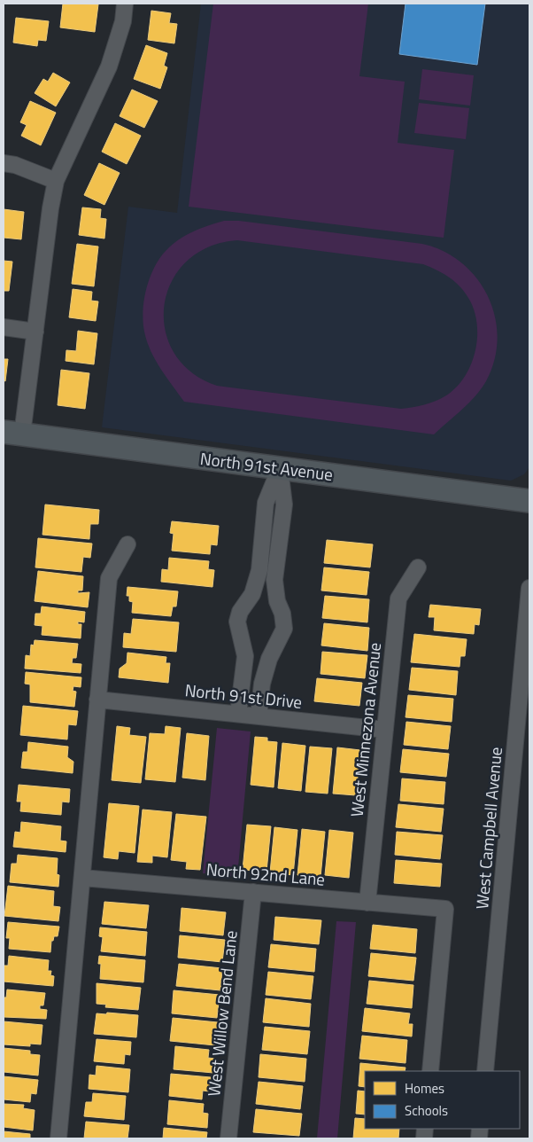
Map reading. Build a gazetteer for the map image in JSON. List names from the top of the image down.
{
  "streets": {
    "main road": ["North 91st Avenue"],
    "street": [
      "North 91st Drive",
      "West Minnezona Avenue",
      "West Campbell Avenue",
      "North 92nd Lane",
      "West Willow Bend Lane"
    ]
  },
  "crossings": [
    ["North 91st Drive", "West Minnezona Avenue"],
    ["West Minnezona Avenue", "North 92nd Lane"],
    ["North 92nd Lane", "West Willow Bend Lane"]
  ],
  "legend": ["Homes", "Schools"]
}
